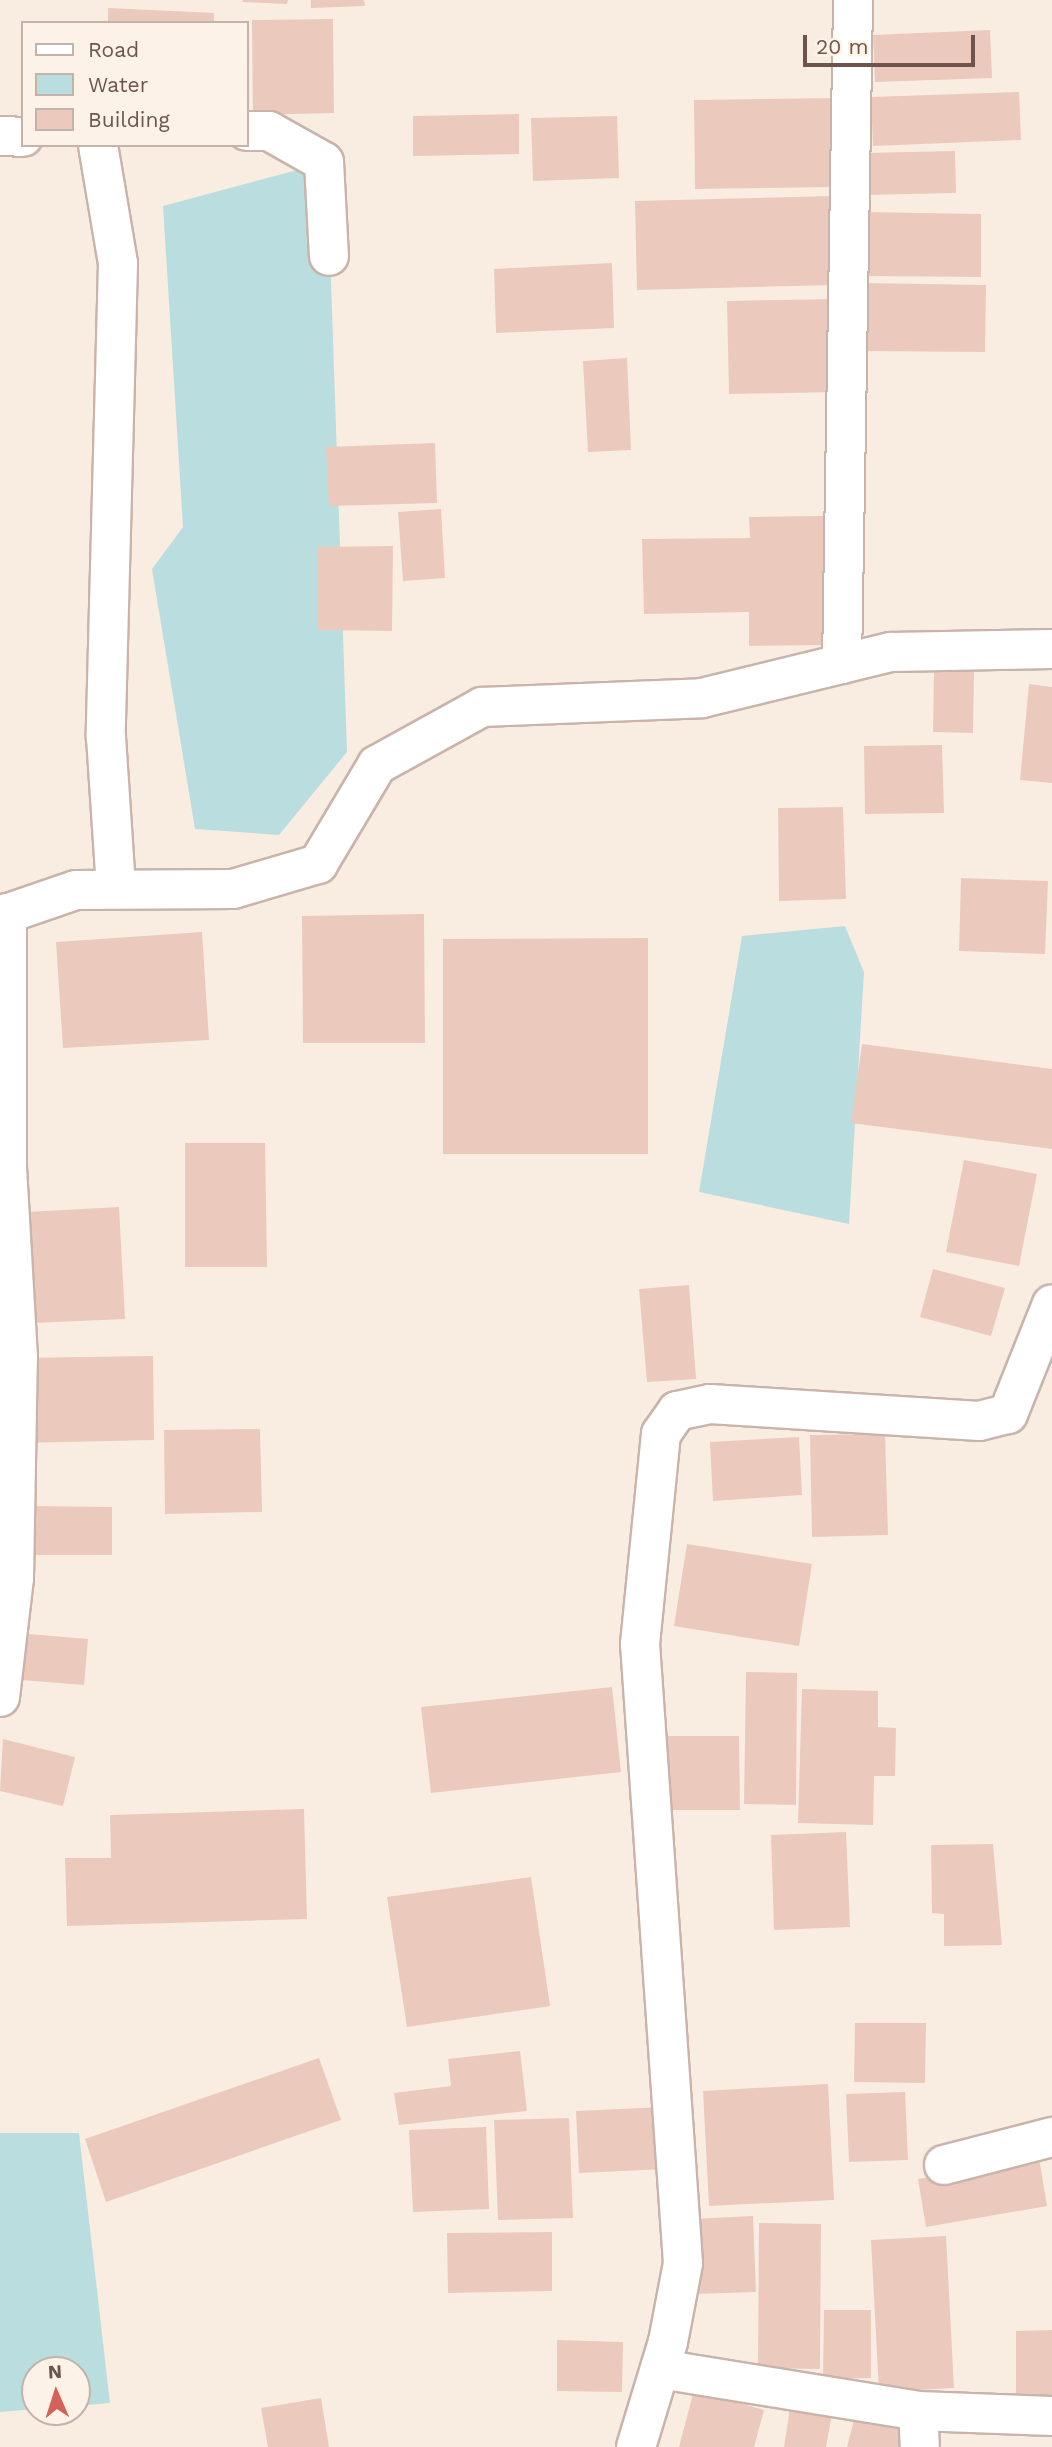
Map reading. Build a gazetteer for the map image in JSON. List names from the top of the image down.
{
  "legend": ["Road", "Water", "Building"],
  "scale_bar": "20 m",
  "north": "top"
}
